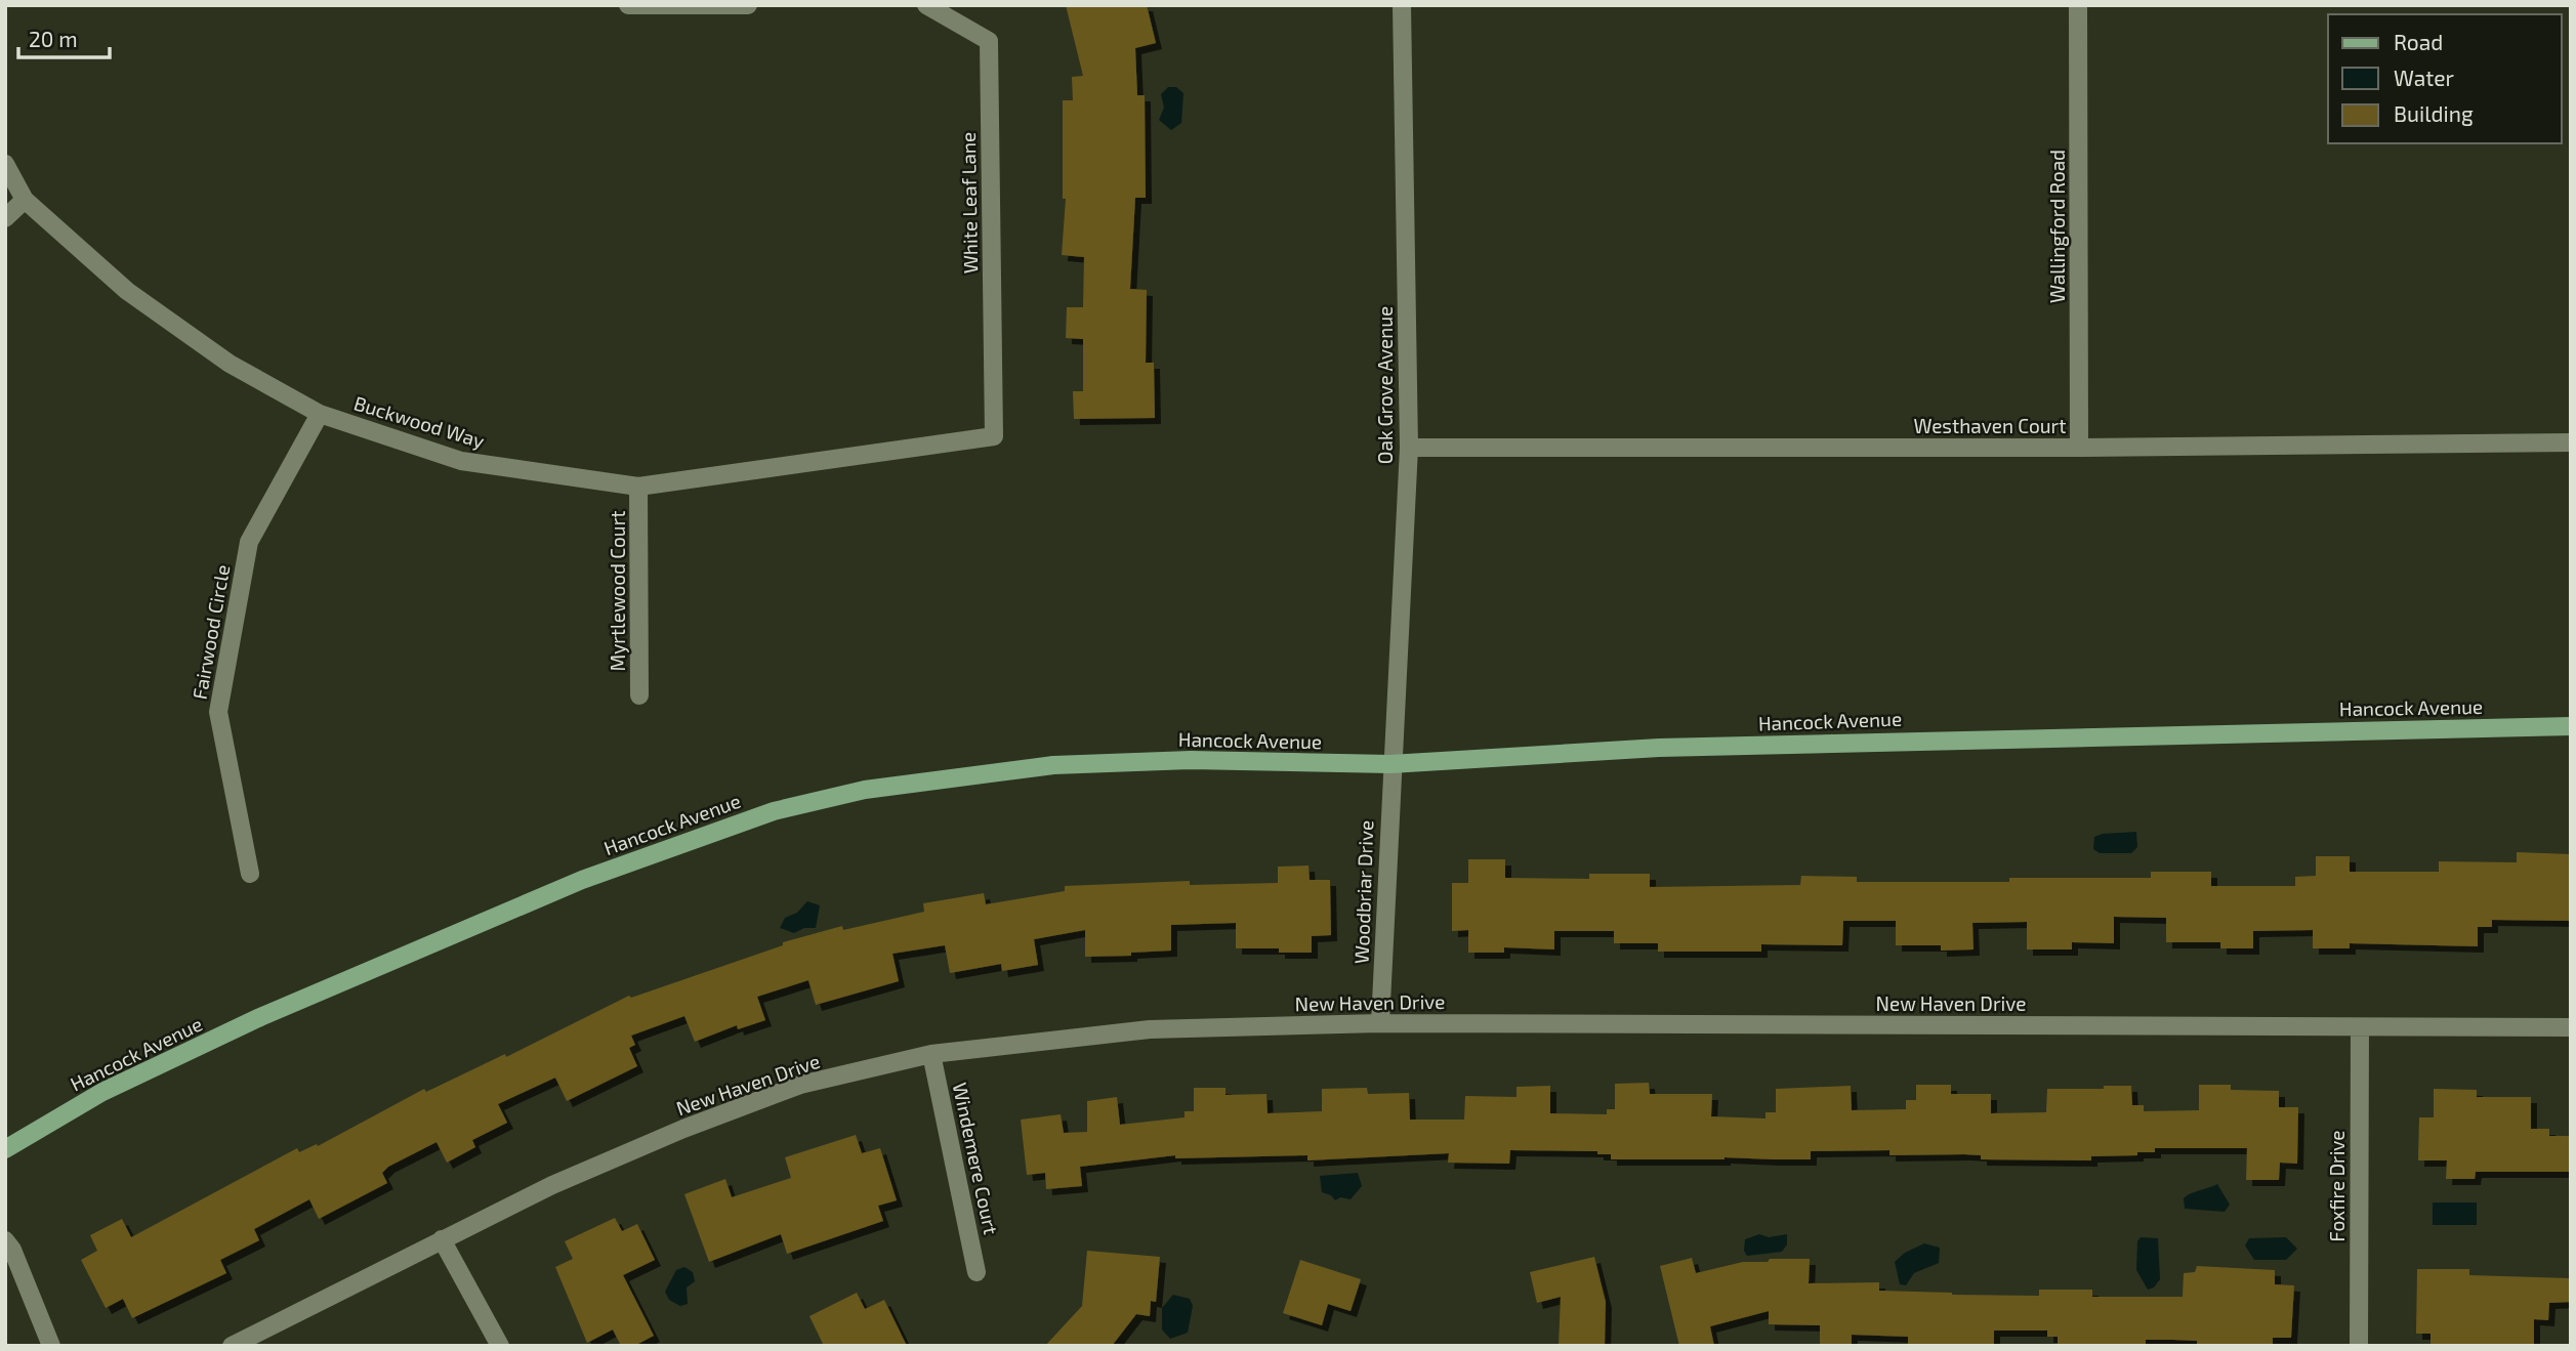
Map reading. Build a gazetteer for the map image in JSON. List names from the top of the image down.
{
  "streets": {
    "main road": ["Hancock Avenue"],
    "street": [
      "White Leaf Lane",
      "Wallingford Road",
      "Oak Grove Avenue",
      "Buckwood Way",
      "Westhaven Court",
      "Myrtlewood Court",
      "Fairwood Circle",
      "Woodbriar Drive",
      "New Haven Drive",
      "Windemere Court",
      "Foxfire Drive"
    ]
  },
  "crossings": [
    ["White Leaf Lane", "Buckwood Way"],
    ["Wallingford Road", "Westhaven Court"],
    ["Oak Grove Avenue", "Westhaven Court"],
    ["Oak Grove Avenue", "Hancock Avenue"],
    ["Oak Grove Avenue", "Woodbriar Drive"],
    ["Buckwood Way", "Myrtlewood Court"],
    ["Buckwood Way", "Fairwood Circle"],
    ["Hancock Avenue", "Woodbriar Drive"],
    ["Woodbriar Drive", "New Haven Drive"],
    ["New Haven Drive", "Windemere Court"],
    ["New Haven Drive", "Foxfire Drive"]
  ],
  "legend": ["Road", "Water", "Building"],
  "scale_bar": "20 m"
}
